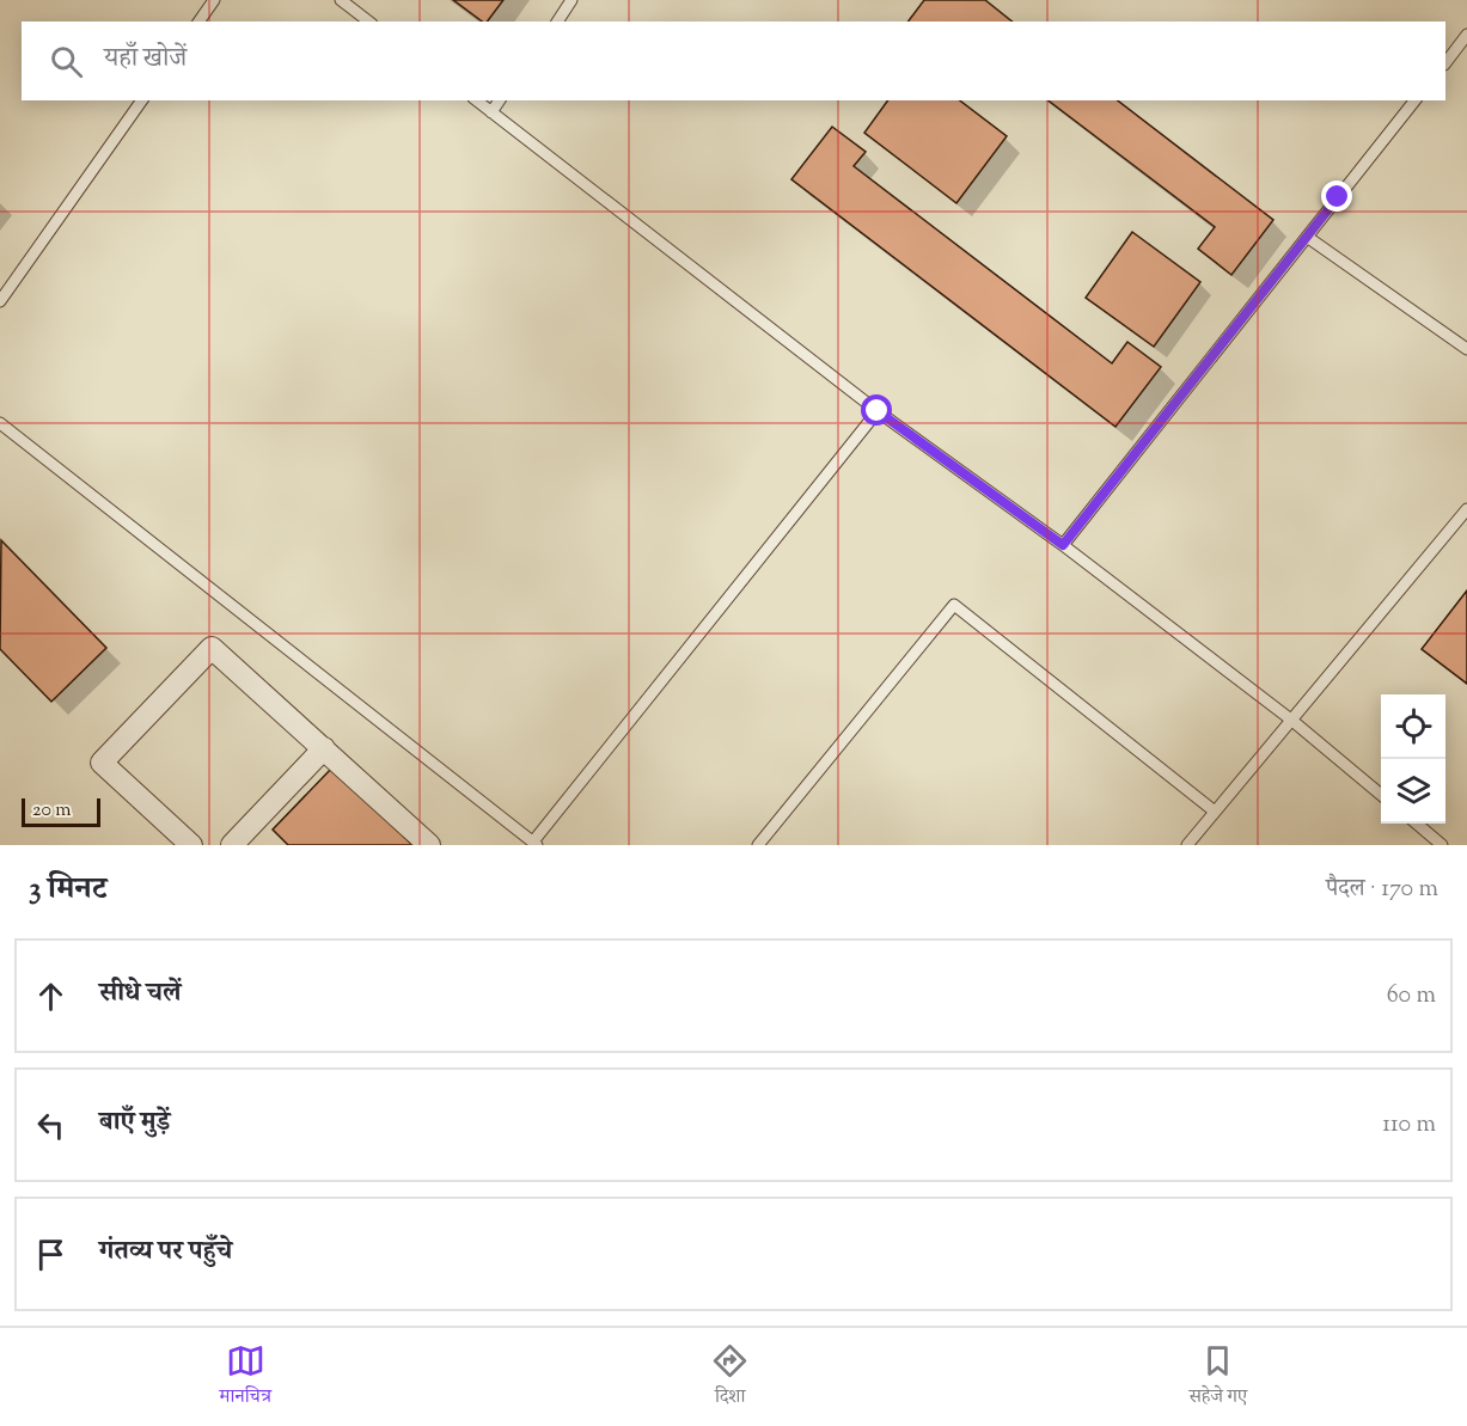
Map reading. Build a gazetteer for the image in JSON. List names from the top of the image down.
{
  "scale_bar": "20 m",
  "page": {
    "search": "यहाँ खोजें",
    "scale": "20 m",
    "heading": ["3 मिनट", "पैदल · 170 m"],
    "list": [
      ["सीधे चलें", "60 m"],
      ["बाएँ मुड़ें", "110 m"],
      "गंतव्य पर पहुँचे"
    ],
    "nav": ["मानचित्र", "दिशा", "सहेजे गए"]
  }
}
